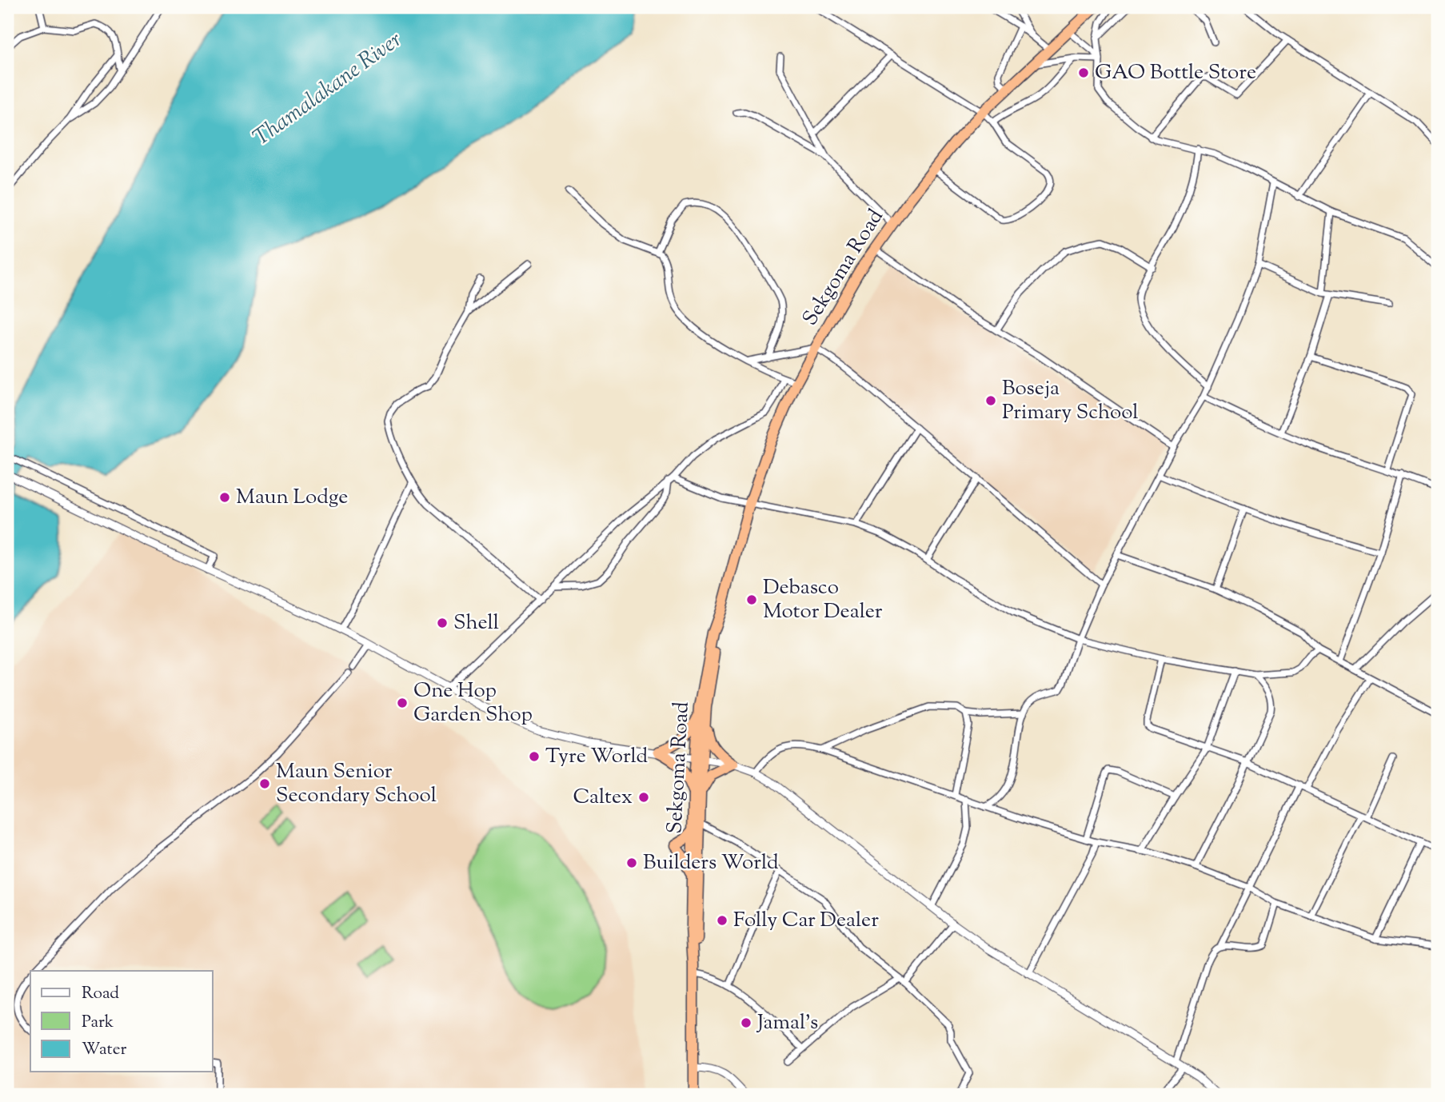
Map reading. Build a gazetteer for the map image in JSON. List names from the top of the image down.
{
  "streets": {
    "highway": ["Sekgoma Road"]
  },
  "water": ["Thamalakane River"],
  "places": [
    "GAO Bottle Store",
    "Boseja Primary School",
    "Maun Lodge",
    "Debasco Motor Dealer",
    "Shell",
    "One Hop Garden Shop",
    "Tyre World",
    "Maun Senior Secondary School",
    "Caltex",
    "Builders World",
    "Folly Car Dealer",
    "Jamal's"
  ],
  "legend": ["Road", "Park", "Water"]
}
